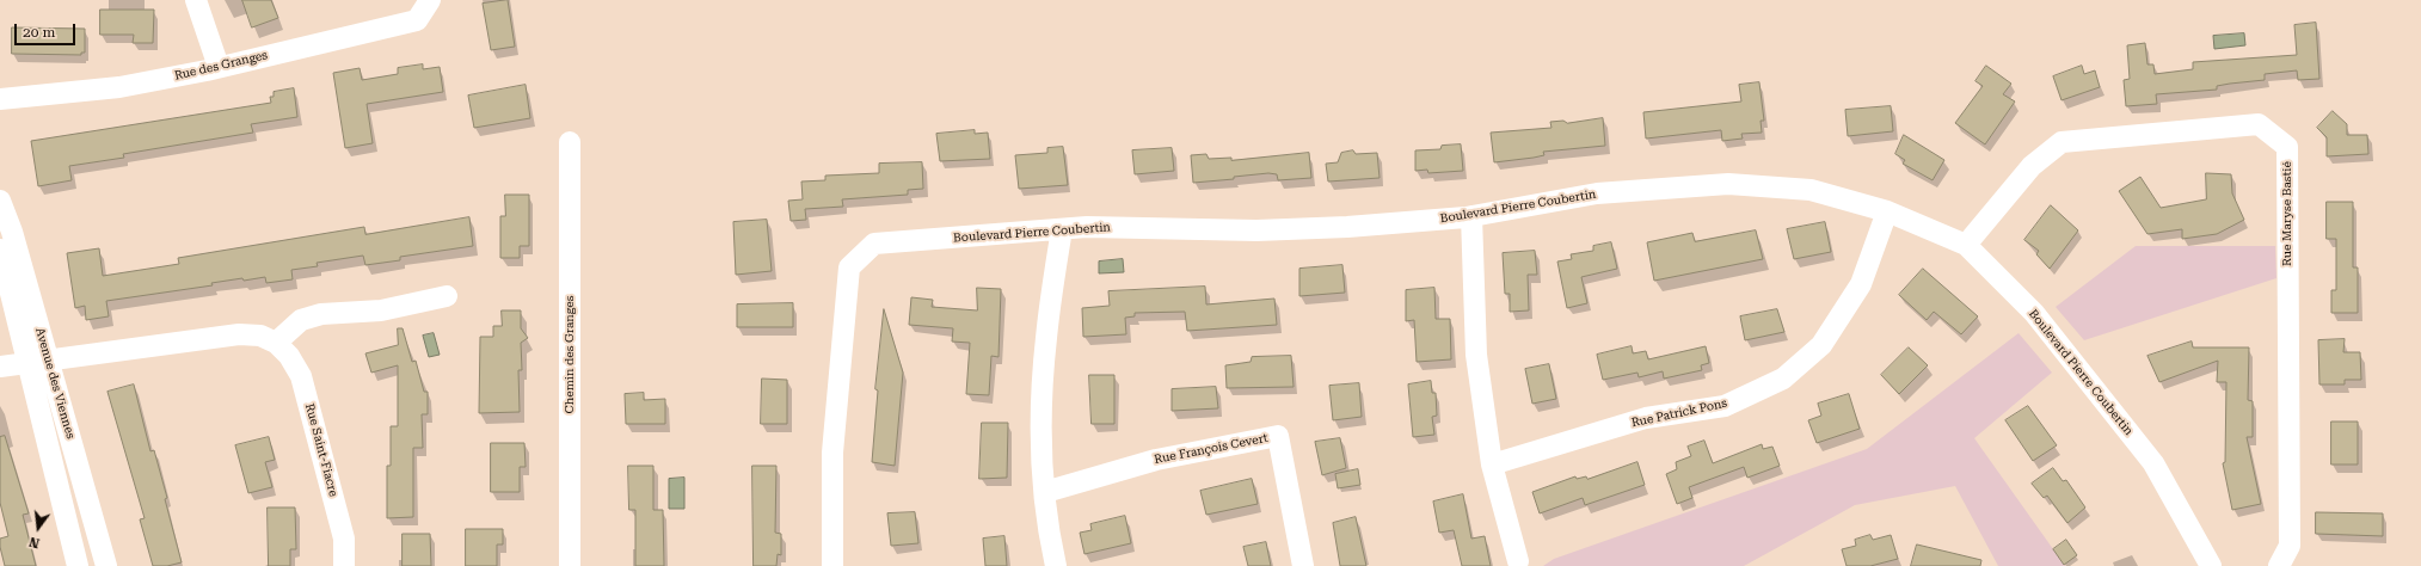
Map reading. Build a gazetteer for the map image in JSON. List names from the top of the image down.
{
  "streets": {
    "street": [
      "Rue des Granges",
      "Boulevard Pierre Coubertin",
      "Rue Maryse Bastié",
      "Chemin des Granges",
      "Avenue des Viennes",
      "Rue Patrick Pons",
      "Rue François Cevert",
      "Rue Saint-Fiacre"
    ]
  },
  "crossings": [
    ["Boulevard Pierre Coubertin", "Rue Maryse Bastié"],
    ["Boulevard Pierre Coubertin", "Rue Patrick Pons"],
    ["Avenue des Viennes", "Rue Saint-Fiacre"]
  ],
  "scale_bar": "20 m",
  "north": "bottom"
}
